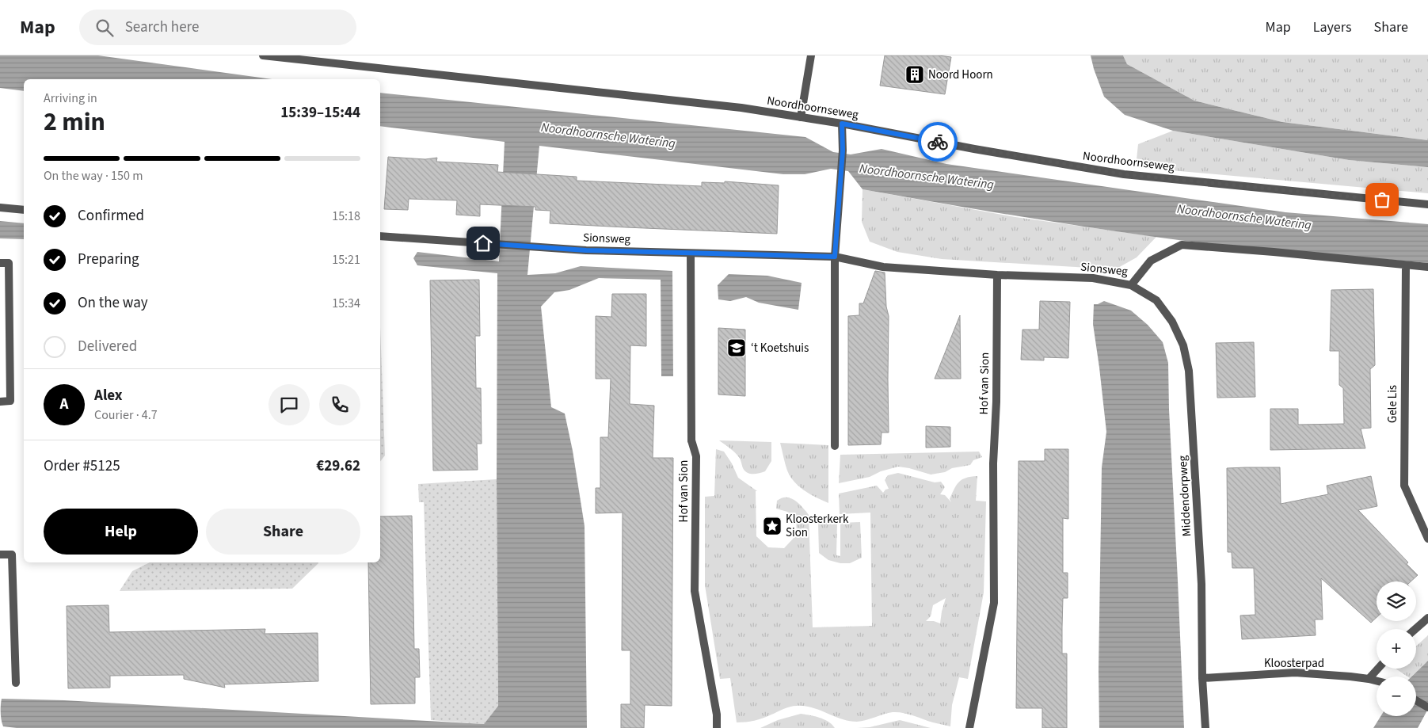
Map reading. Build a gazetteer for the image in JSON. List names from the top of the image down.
{
  "streets": {
    "street": [
      "Noordhoornseweg",
      "Sionsweg",
      "Hof van Sion",
      "Gele Lis",
      "Middendorpweg",
      "Kloosterpad"
    ]
  },
  "crossings": [
    ["Sionsweg", "Hof van Sion"],
    ["Sionsweg", "Gele Lis"],
    ["Sionsweg", "Middendorpweg"],
    ["Middendorpweg", "Kloosterpad"]
  ],
  "water": ["Noordhoornsche Watering"],
  "places": {
    "building": ["Noord Hoorn"],
    "school or university": ["‘t Koetshuis"],
    "place": ["Kloosterkerk Sion"]
  },
  "page": {
    "header": "Map",
    "search": "Search here",
    "nav": ["Map", "Layers", "Share"],
    "heading": ["2 min", "Arriving in", "15:39–15:44"],
    "panel": [
      "Alex",
      "Courier · 4.7",
      "Order #5125",
      "€29.62"
    ],
    "bar": "On the way · 150 m",
    "list": [
      ["Confirmed", "15:18"],
      ["Preparing", "15:21"],
      ["On the way", "15:34"],
      "Delivered"
    ],
    "round": "A",
    "buttons": ["Help", "Share"],
    "map_buttons": ["+", "−"]
  }
}
